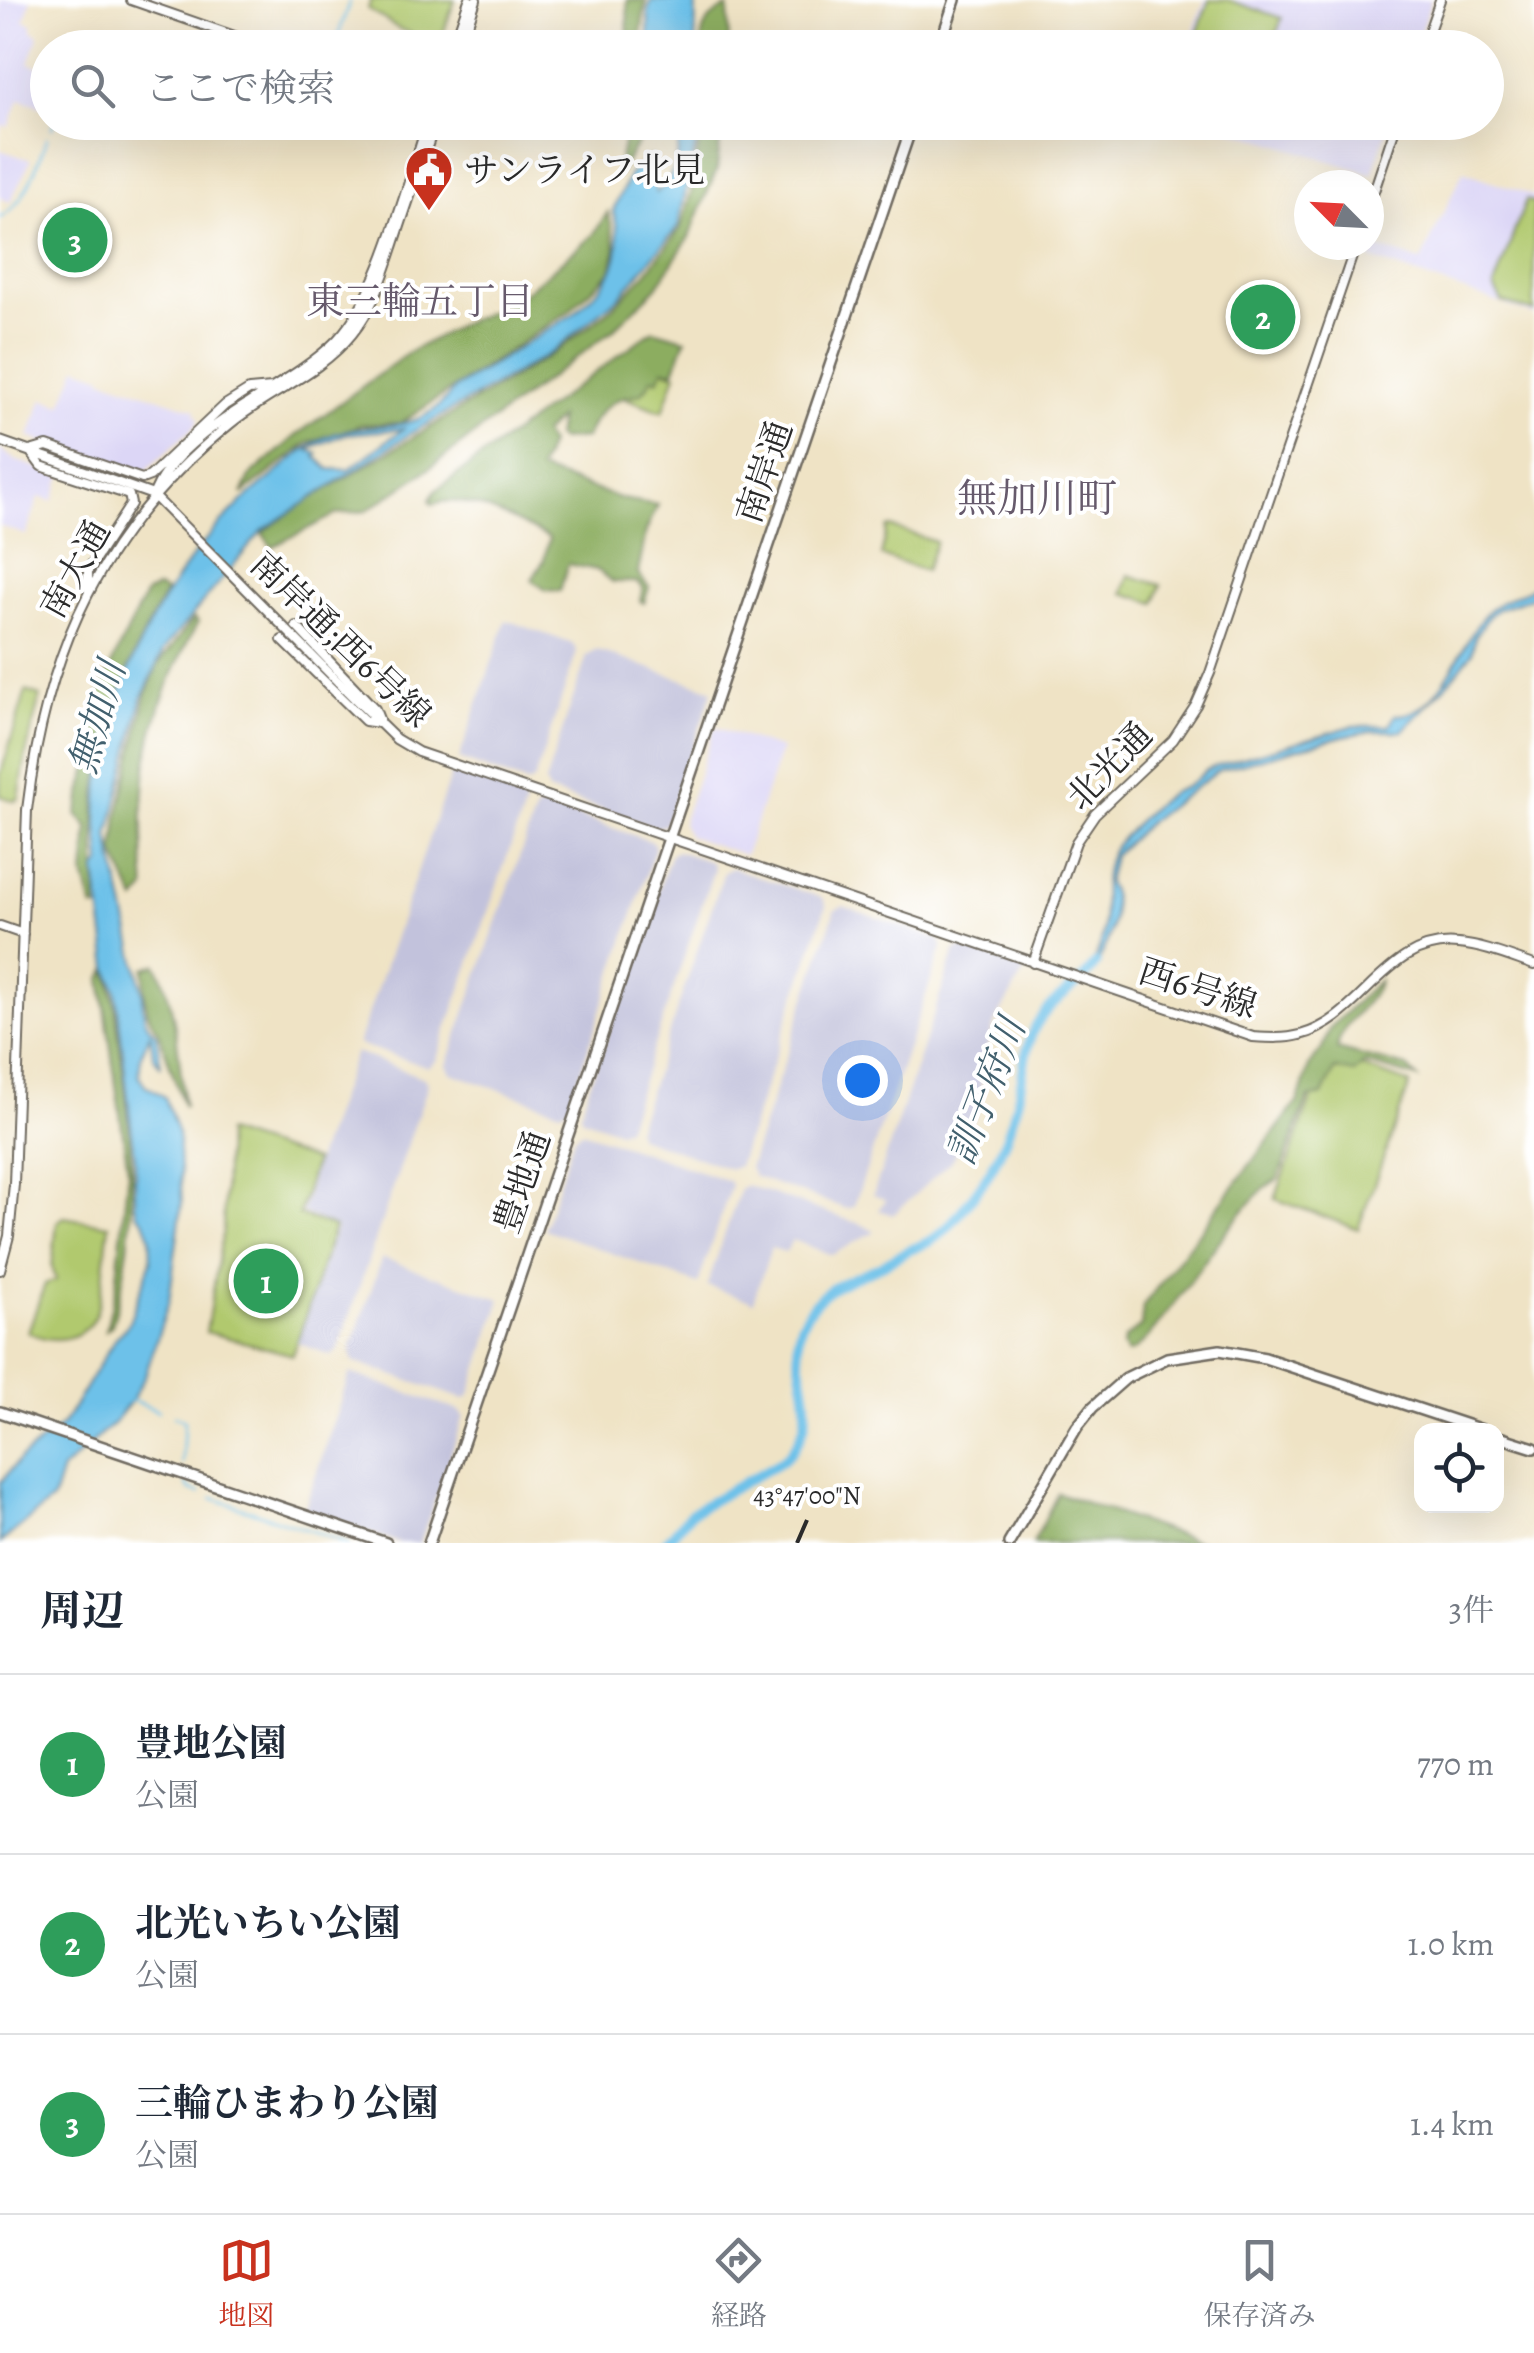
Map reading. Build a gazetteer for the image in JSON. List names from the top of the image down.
{
  "streets": {
    "main road": ["南岸通", "豊地通"],
    "street": [
      "南大通",
      "南岸通;西6号線",
      "北光通",
      "西6号線"
    ]
  },
  "crossings": [
    ["南岸通", "南岸通;西6号線"],
    ["南岸通", "豊地通"],
    ["南大通", "南岸通;西6号線"],
    ["南岸通;西6号線", "豊地通"],
    ["北光通", "西6号線"]
  ],
  "districts": ["東三輪五丁目", "無加川町"],
  "water": ["無加川", "訓子府川"],
  "places": {
    "public building": ["サンライフ北見"]
  },
  "north": "top left",
  "page": {
    "search": "ここで検索",
    "pins": ["3", "2", "1"],
    "heading": ["周辺", "3件"],
    "list": [
      {
        "mark": "1",
        "name": "豊地公園",
        "note": "公園",
        "value": "770 m"
      },
      {
        "mark": "2",
        "name": "北光いちい公園",
        "note": "公園",
        "value": "1.0 km"
      },
      {
        "mark": "3",
        "name": "三輪ひまわり公園",
        "note": "公園",
        "value": "1.4 km"
      }
    ],
    "nav": ["地図", "経路", "保存済み"]
  },
  "coordinates": ["43°47'00\"N"]
}
